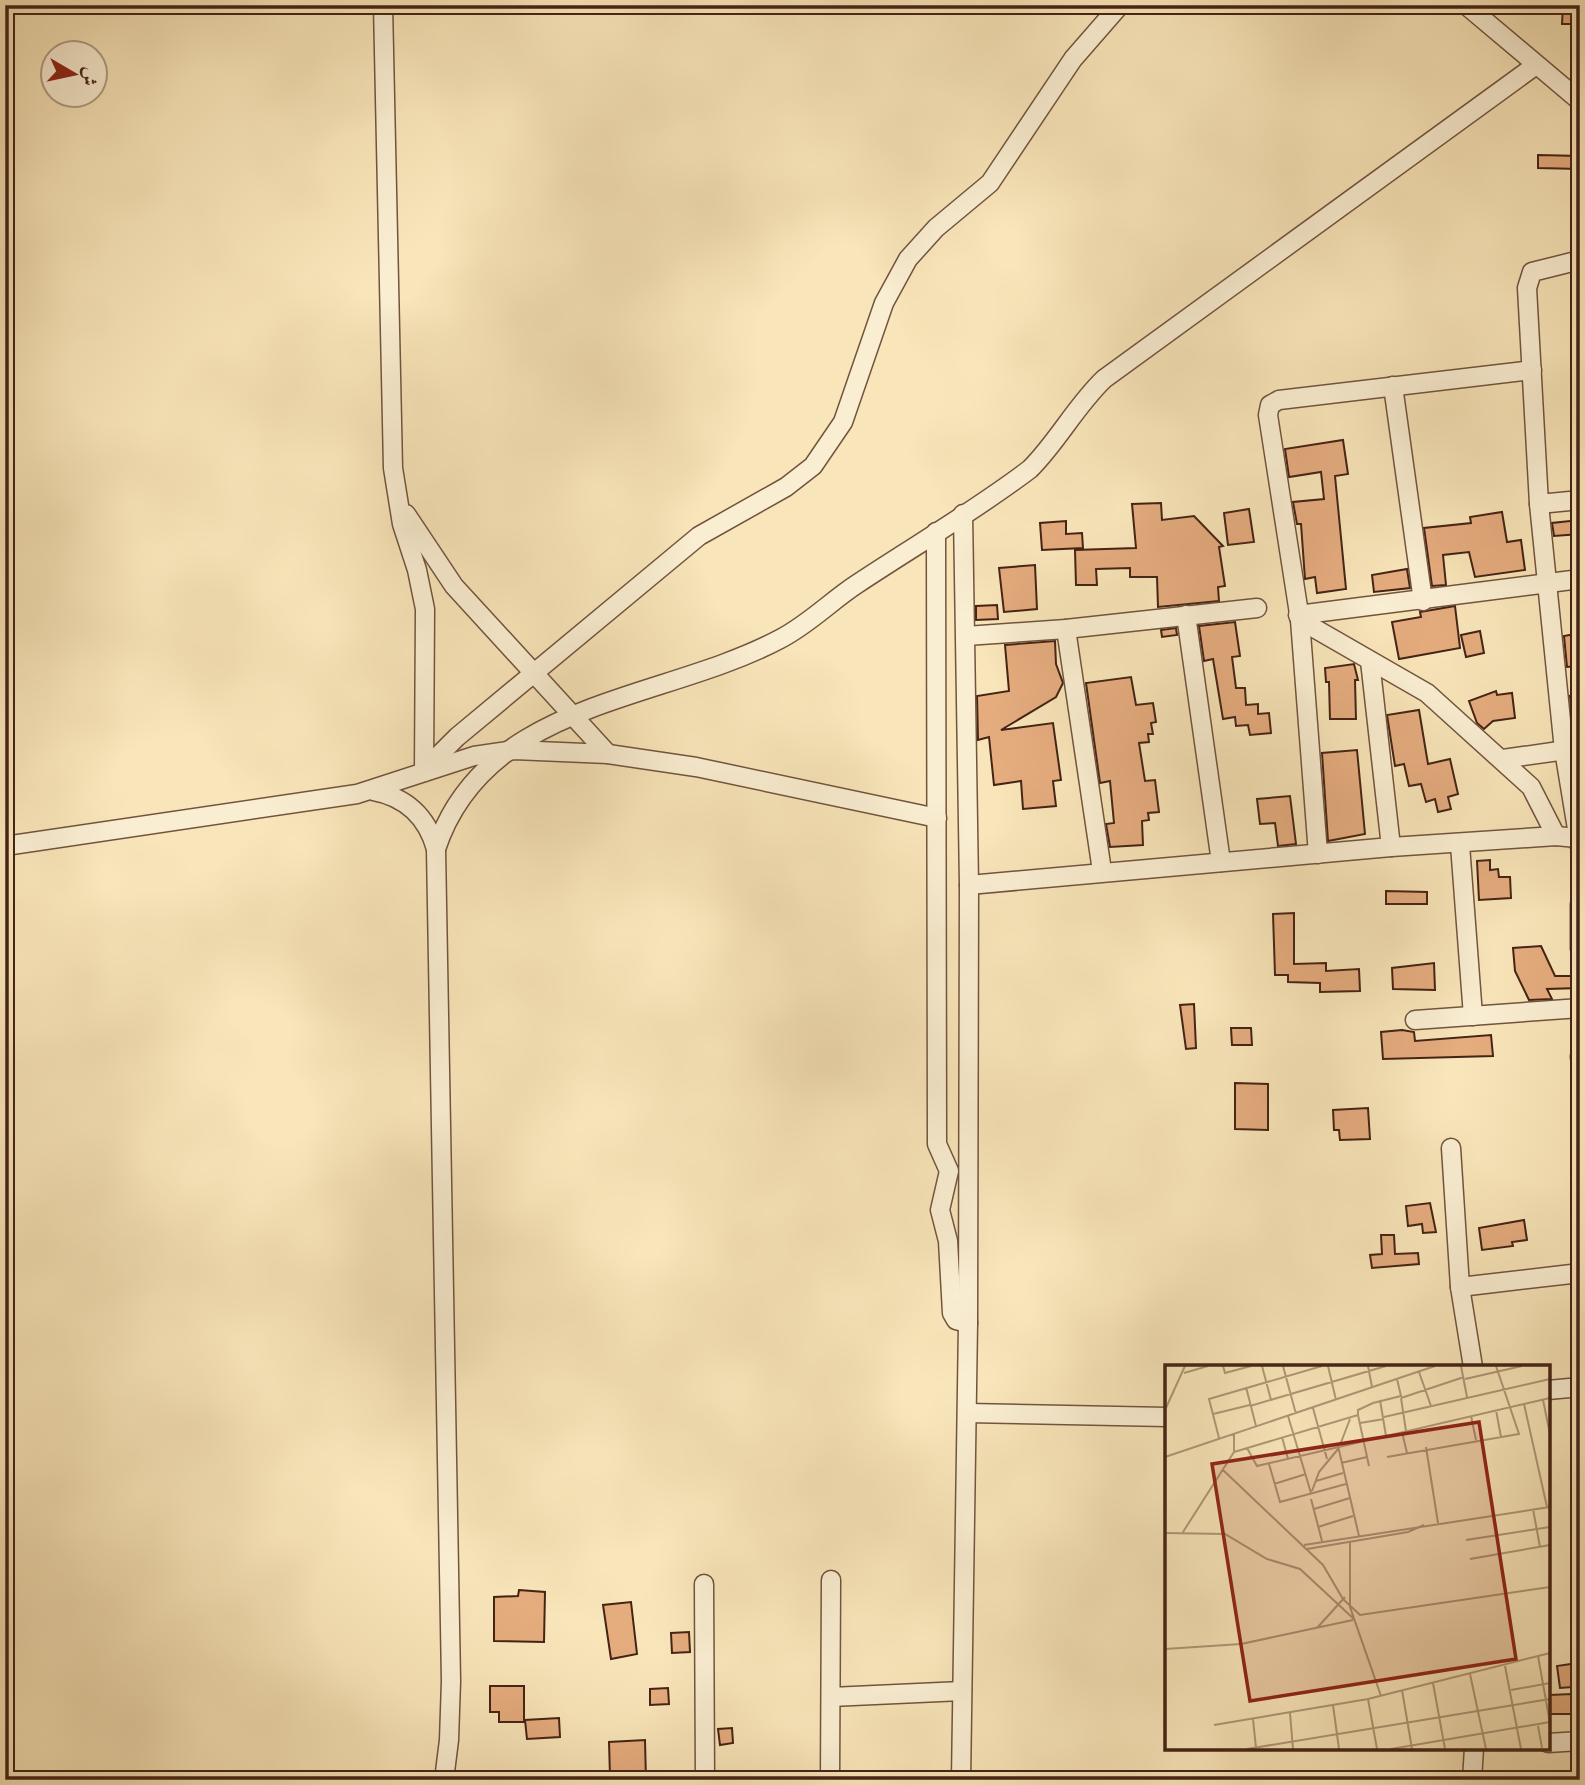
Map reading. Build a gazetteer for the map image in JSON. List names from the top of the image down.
{
  "north": "right"
}
